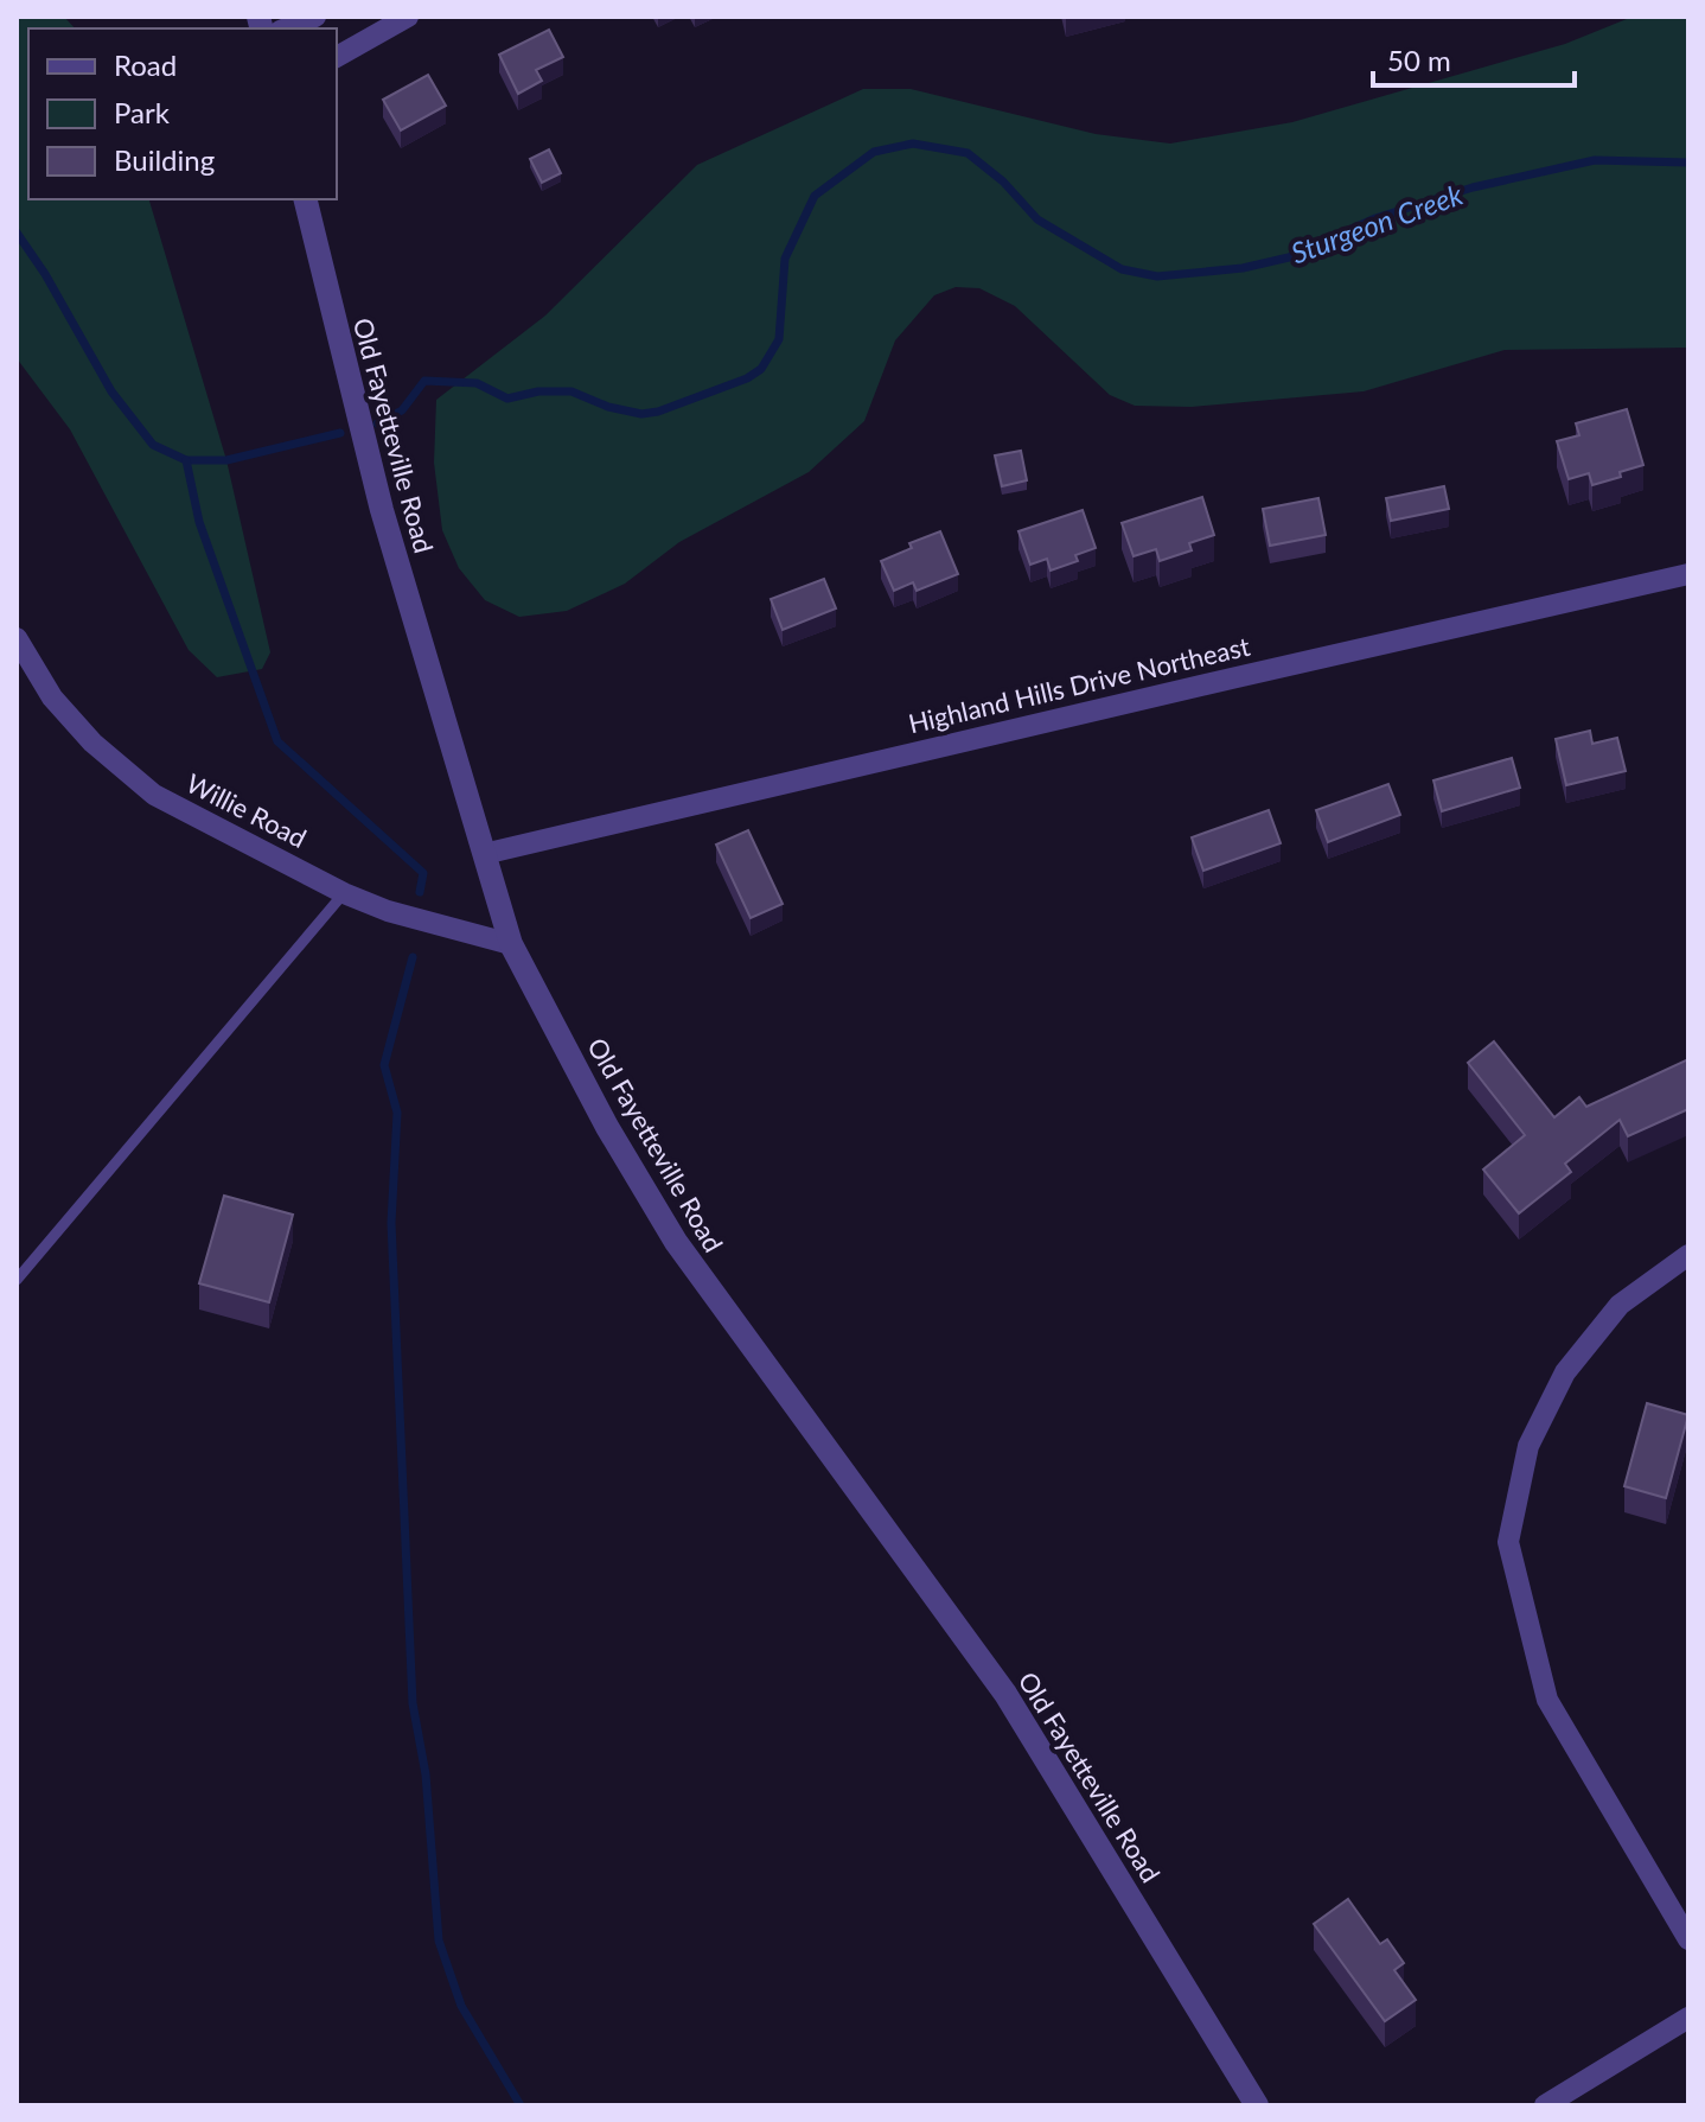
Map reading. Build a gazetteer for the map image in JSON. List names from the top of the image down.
{
  "streets": {
    "street": ["Old Fayetteville Road", "Highland Hills Drive Northeast", "Willie Road"]
  },
  "crossings": [
    ["Old Fayetteville Road", "Highland Hills Drive Northeast"],
    ["Old Fayetteville Road", "Willie Road"]
  ],
  "water": ["Sturgeon Creek"],
  "legend": ["Road", "Park", "Building"],
  "scale_bar": "50 m"
}
